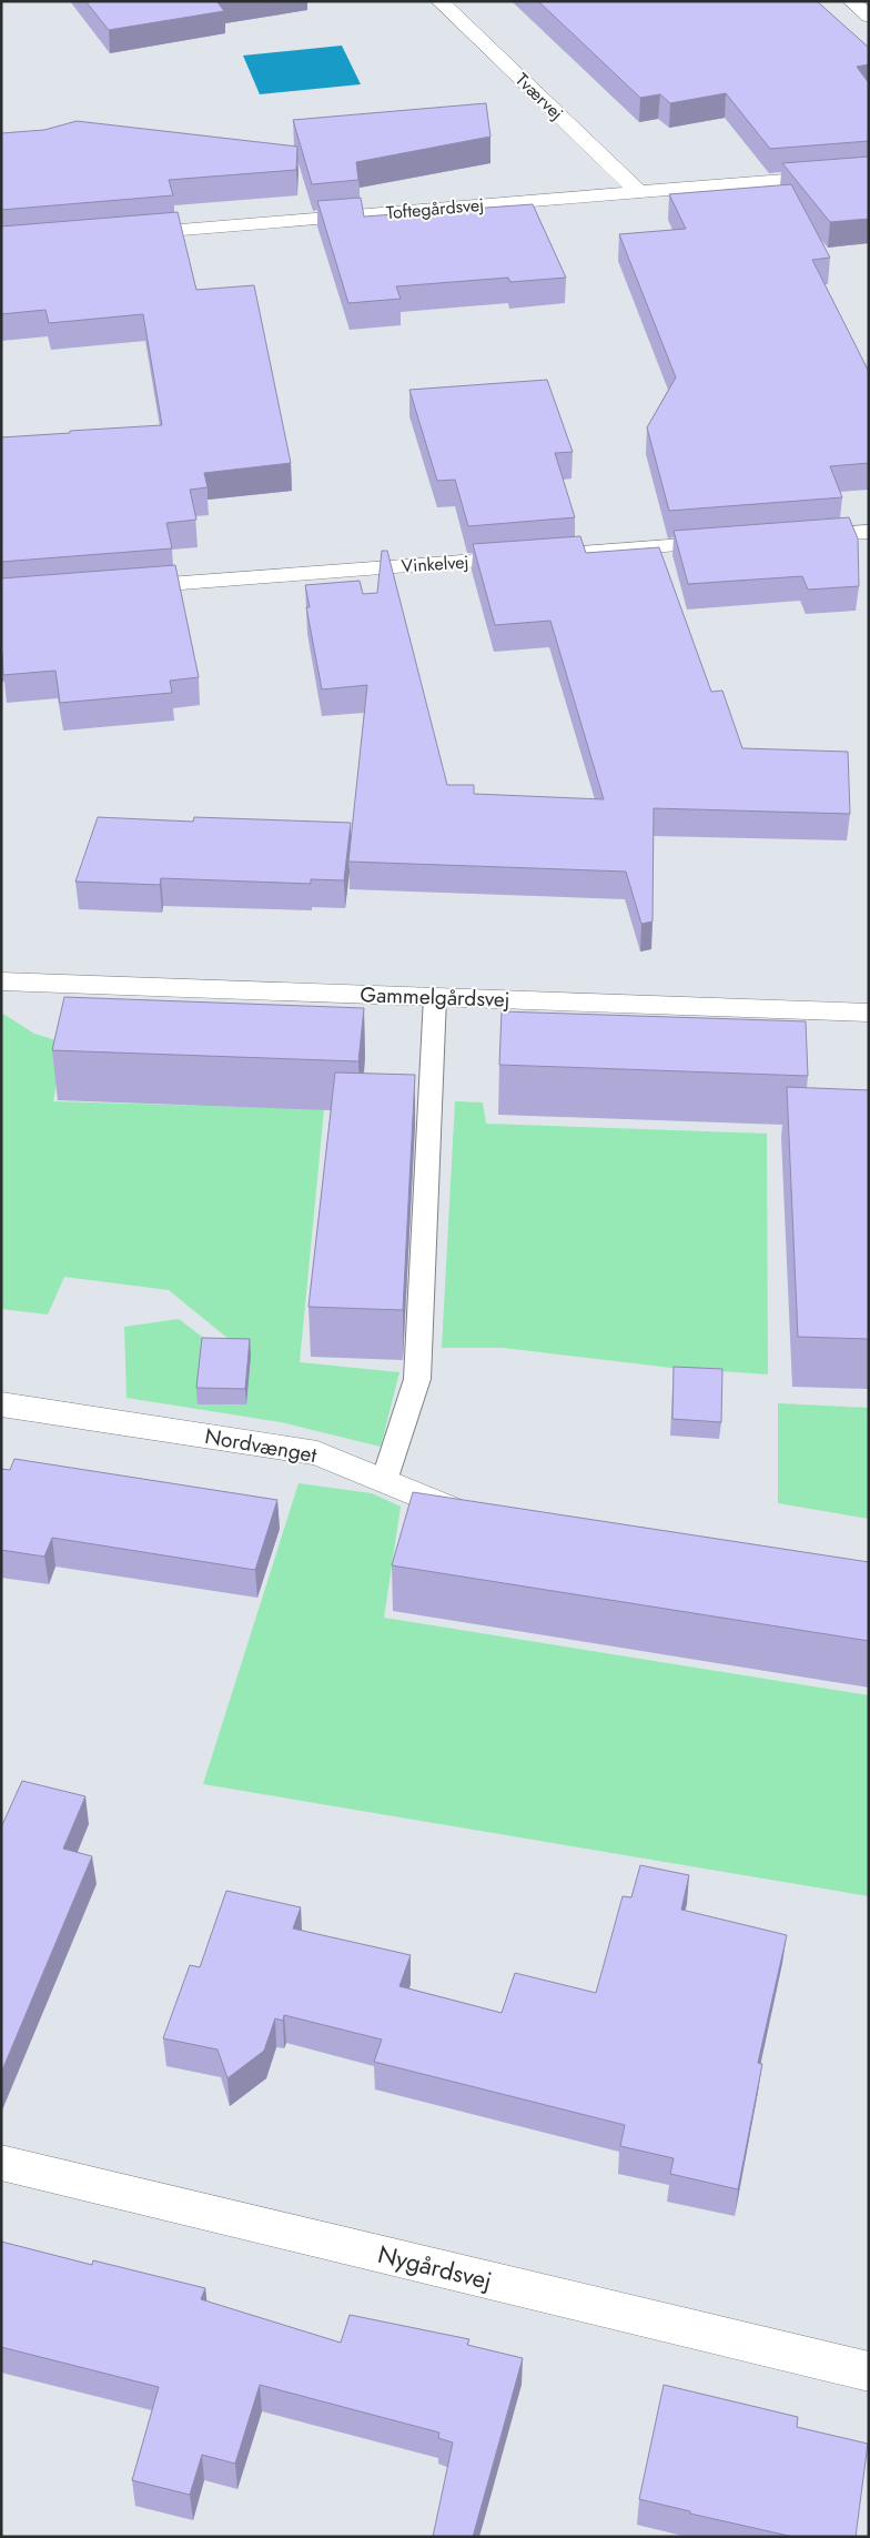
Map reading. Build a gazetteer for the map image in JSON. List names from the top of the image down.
{
  "streets": {
    "street": [
      "Tværvej",
      "Toftegårdsvej",
      "Vinkelvej",
      "Gammelgårdsvej",
      "Nordvænget",
      "Nygårdsvej"
    ]
  },
  "crossings": [
    ["Tværvej", "Toftegårdsvej"]
  ]
}
